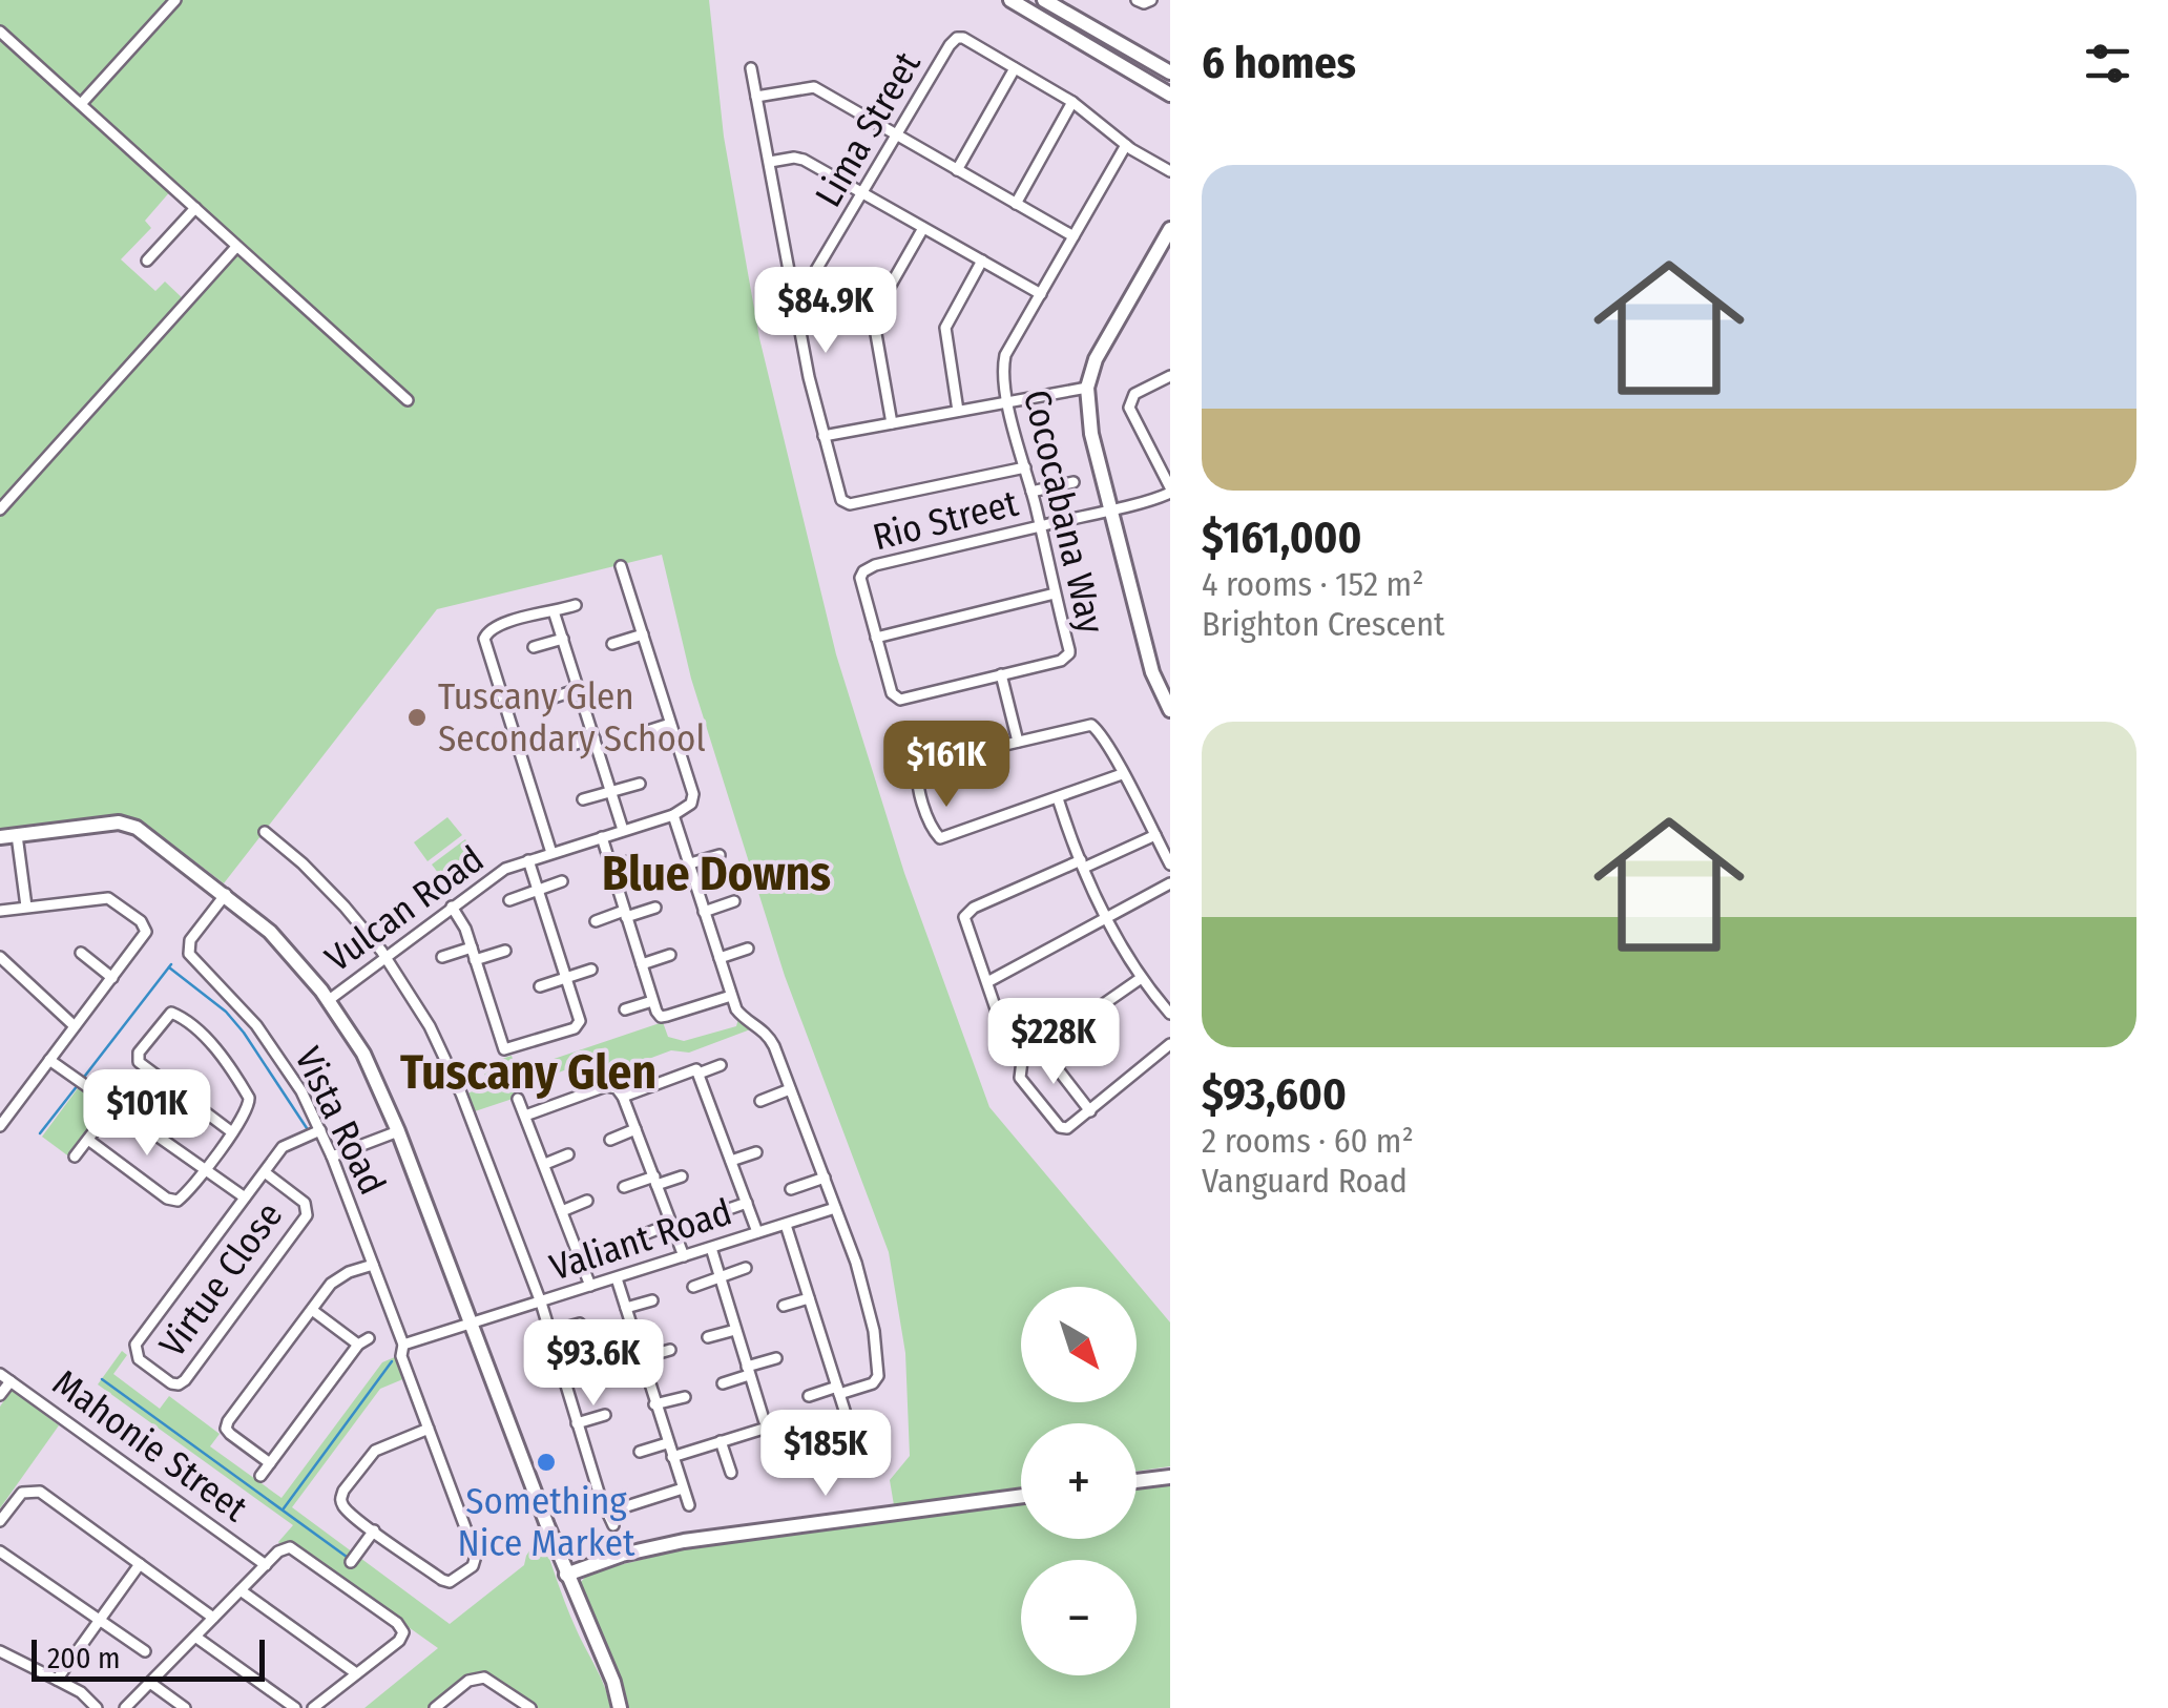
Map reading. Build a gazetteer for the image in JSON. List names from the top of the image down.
{
  "streets": {
    "street": [
      "Lima Street",
      "Cococabana Way",
      "Rio Street",
      "Vulcan Road",
      "Vista Road",
      "Valiant Road",
      "Virtue Close",
      "Mahonie Street"
    ]
  },
  "crossings": [
    ["Lima Street", "Cococabana Way"],
    ["Cococabana Way", "Rio Street"],
    ["Vista Road", "Valiant Road"]
  ],
  "districts": ["Blue Downs", "Tuscany Glen"],
  "places": ["Tuscany Glen Secondary School", "Something Nice Market"],
  "scale_bar": "200 m",
  "north": "bottom right",
  "page": {
    "heading": "6 homes",
    "list": [
      {
        "name": "$161,000",
        "note": "4 rooms · 152 m² · Brighton Crescent"
      },
      {
        "name": "$93,600",
        "note": "2 rooms · 60 m² · Vanguard Road"
      }
    ],
    "price": [
      "$84.9K",
      "$161K",
      "$228K",
      "$101K",
      "$93.6K",
      "$185K"
    ],
    "map_buttons": ["+", "−"],
    "scale": "200 m"
  }
}
